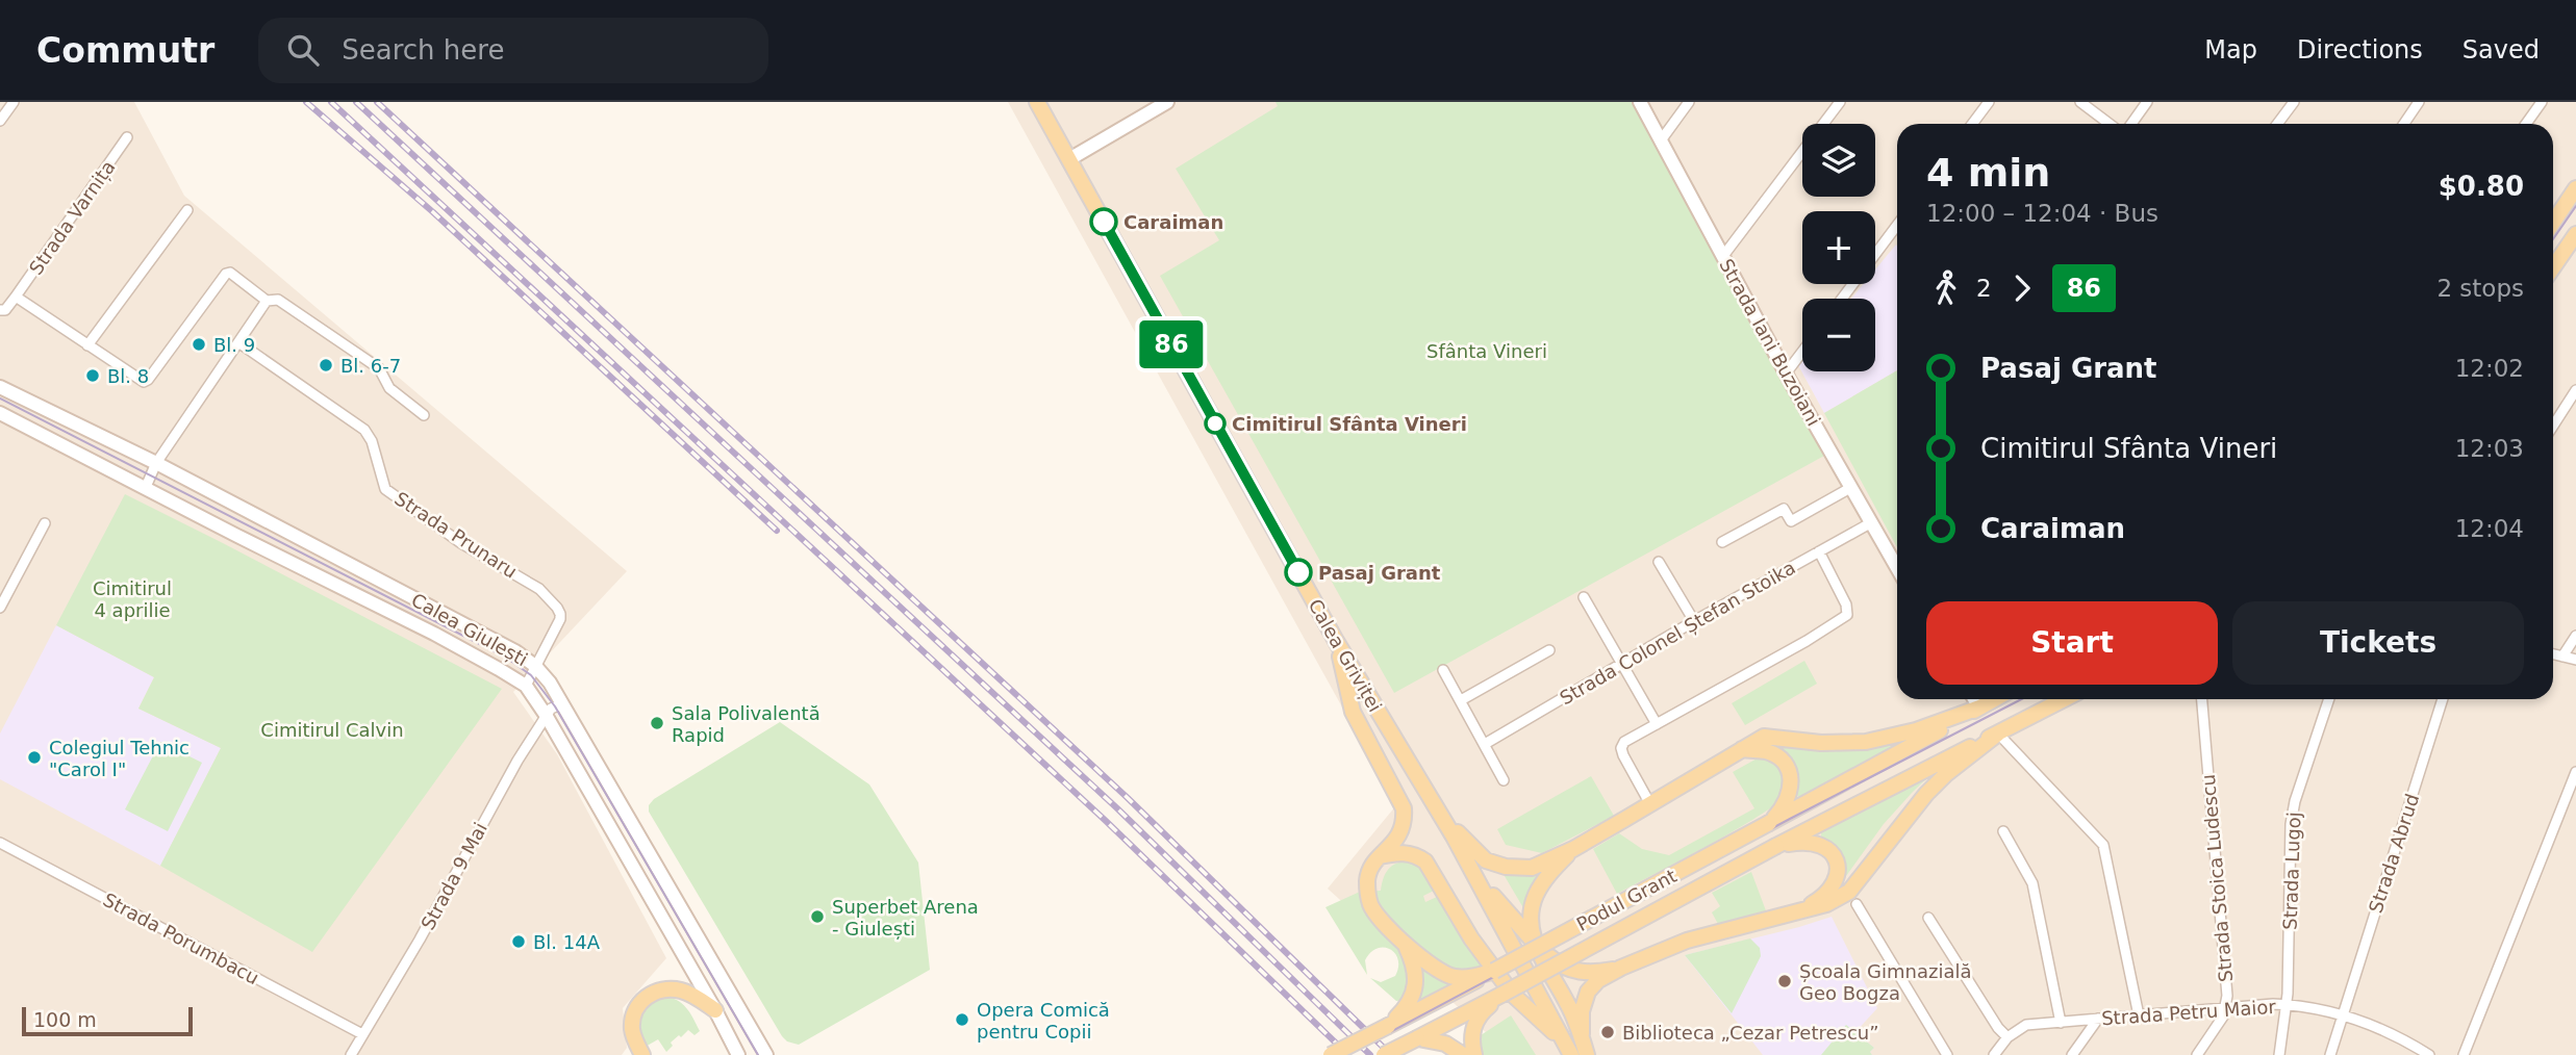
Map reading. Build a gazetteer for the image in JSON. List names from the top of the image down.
{
  "streets": {
    "main road": [
      "Strada Iani Buzoiani",
      "Calea Giulești",
      "Calea Griviței",
      "Podul Grant"
    ],
    "street": [
      "Strada Varnița",
      "Strada Prunaru",
      "Strada Colonel Ștefan Stoika",
      "Strada Abrud",
      "Strada Lugoj",
      "Strada 9 Mai",
      "Strada Stoica Ludescu",
      "Strada Porumbacu",
      "Strada Petru Maior"
    ]
  },
  "crossings": [
    ["Strada Iani Buzoiani", "Strada Colonel Ștefan Stoika"],
    ["Strada Prunaru", "Calea Giulești"],
    ["Calea Giulești", "Strada 9 Mai"],
    ["Strada Abrud", "Strada Petru Maior"],
    ["Strada Lugoj", "Strada Petru Maior"],
    ["Strada 9 Mai", "Strada Porumbacu"],
    ["Strada Stoica Ludescu", "Strada Petru Maior"]
  ],
  "parks": ["Sfânta Vineri", "Cimitirul 4 aprilie", "Cimitirul Calvin"],
  "places": [
    "Caraiman",
    "Bl. 9",
    "Bl. 6-7",
    "Bl. 8",
    "Cimitirul Sfânta Vineri",
    "Pasaj Grant",
    "Sala Polivalentă Rapid",
    "Colegiul Tehnic \"Carol I\"",
    "Superbet Arena - Giulești",
    "Bl. 14A",
    "Școala Gimnazială Geo Bogza",
    "Opera Comică pentru Copii",
    "Biblioteca „Cezar Petrescu”"
  ],
  "lines": ["bus line 86"],
  "scale_bar": "100 m",
  "page": {
    "header": "Commutr",
    "search": "Search here",
    "nav": ["Map", "Directions", "Saved"],
    "on_map": "86",
    "map_buttons": ["+", "−"],
    "heading": ["4 min", "12:00 – 12:04 · Bus", "$0.80"],
    "legs": ["2", "86", "2 stops"],
    "list": [
      {
        "name": "Pasaj Grant",
        "value": "12:02"
      },
      {
        "name": "Cimitirul Sfânta Vineri",
        "value": "12:03"
      },
      {
        "name": "Caraiman",
        "value": "12:04"
      }
    ],
    "buttons": ["Start", "Tickets"],
    "scale": "100 m"
  }
}
